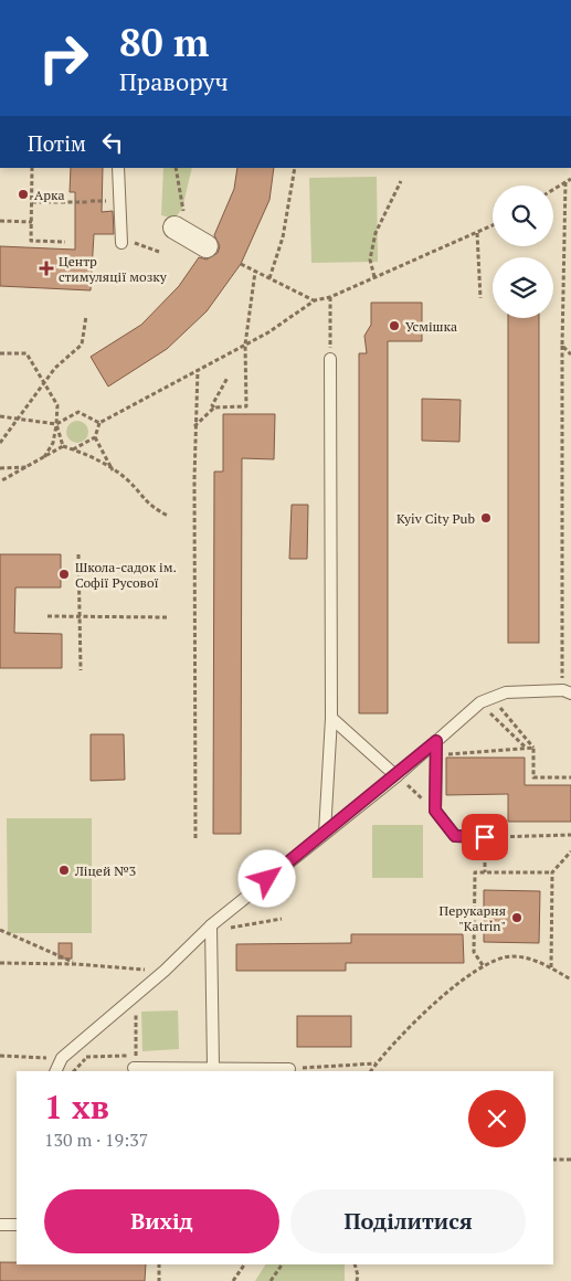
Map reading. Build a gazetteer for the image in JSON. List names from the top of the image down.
{
  "places": {
    "other": [
      "Арка",
      "Усмішка",
      "Kyiv City Pub",
      "Школа-садок ім. Софії Русової",
      "Ліцей №3",
      "Перукарня \"Katrin\""
    ],
    "health": ["Центр стимуляції мозку"]
  },
  "page": {
    "turn": ["80 m", "Праворуч"],
    "then": "Потім",
    "heading": ["1 хв", "130 m · 19:37"],
    "buttons": ["Вихід", "Поділитися"]
  }
}
